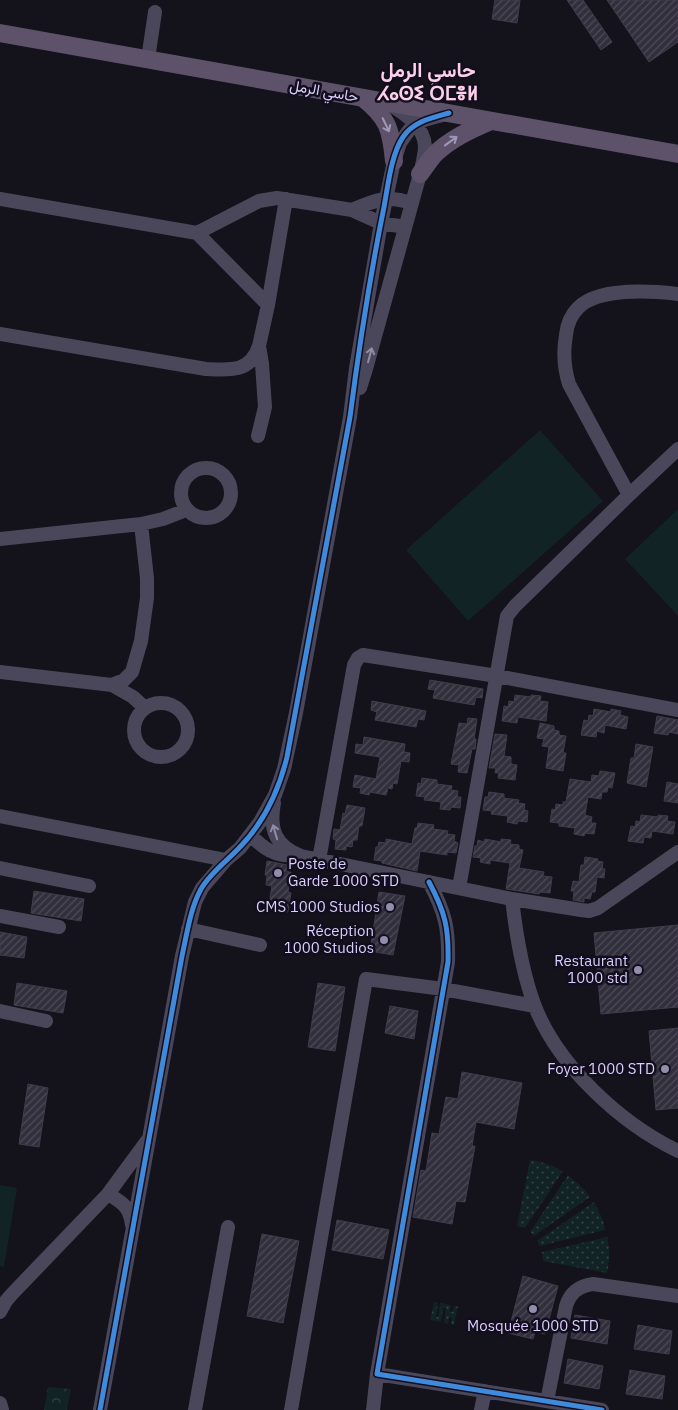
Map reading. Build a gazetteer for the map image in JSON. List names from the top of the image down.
{
  "streets": {
    "main road": ["حاسي الرمل"]
  },
  "districts": ["حاسي الرمل ⵃⴰⵙⵉ ⵔⵎⴻⵍ"],
  "places": [
    "Poste de Garde 1000 STD",
    "CMS 1000 Studios",
    "Réception 1000 Studios",
    "Restaurant 1000 std",
    "Foyer 1000 STD",
    "Mosquée 1000 STD"
  ]
}
